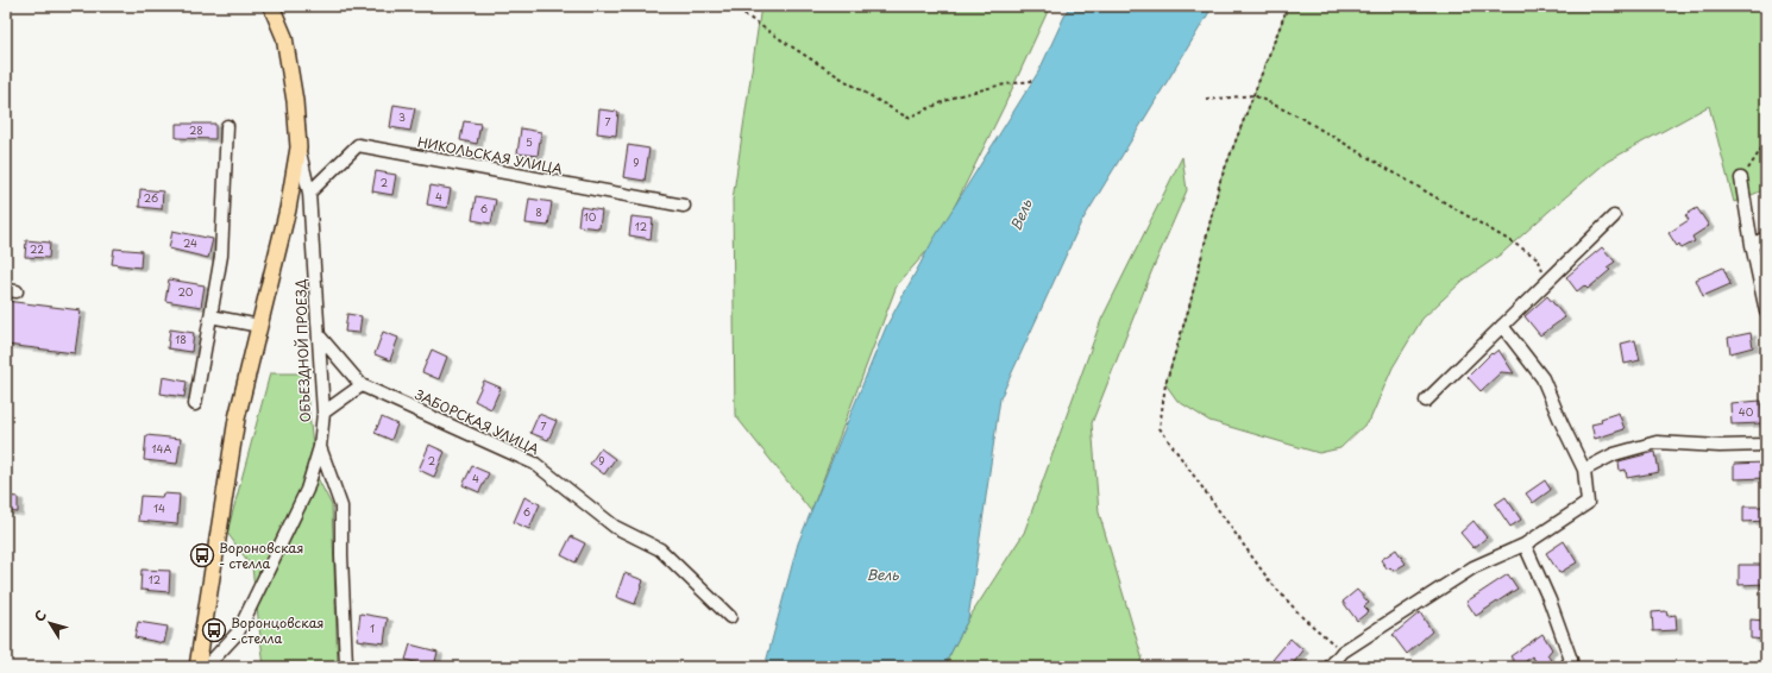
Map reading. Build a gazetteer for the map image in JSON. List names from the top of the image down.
{
  "streets": {
    "street": ["НИКОЛЬСКАЯ УЛИЦА", "ОБЪЕЗДНОЙ ПРОЕЗД", "ЗАБОРСКАЯ УЛИЦА"]
  },
  "crossings": [
    ["НИКОЛЬСКАЯ УЛИЦА", "ОБЪЕЗДНОЙ ПРОЕЗД"]
  ],
  "water": ["Вель"],
  "places": {
    "bus stop": ["Вороновская - стелла", "Воронцовская - стелла"]
  },
  "house_numbers": [
    "3",
    "7",
    "28",
    "5",
    "9",
    "2",
    "4",
    "26",
    "6",
    "8",
    "10",
    "12",
    "24",
    "22",
    "20",
    "18",
    "40",
    "7",
    "14А",
    "2",
    "9",
    "4",
    "14",
    "6",
    "12",
    "1"
  ],
  "north": "top left"
}
